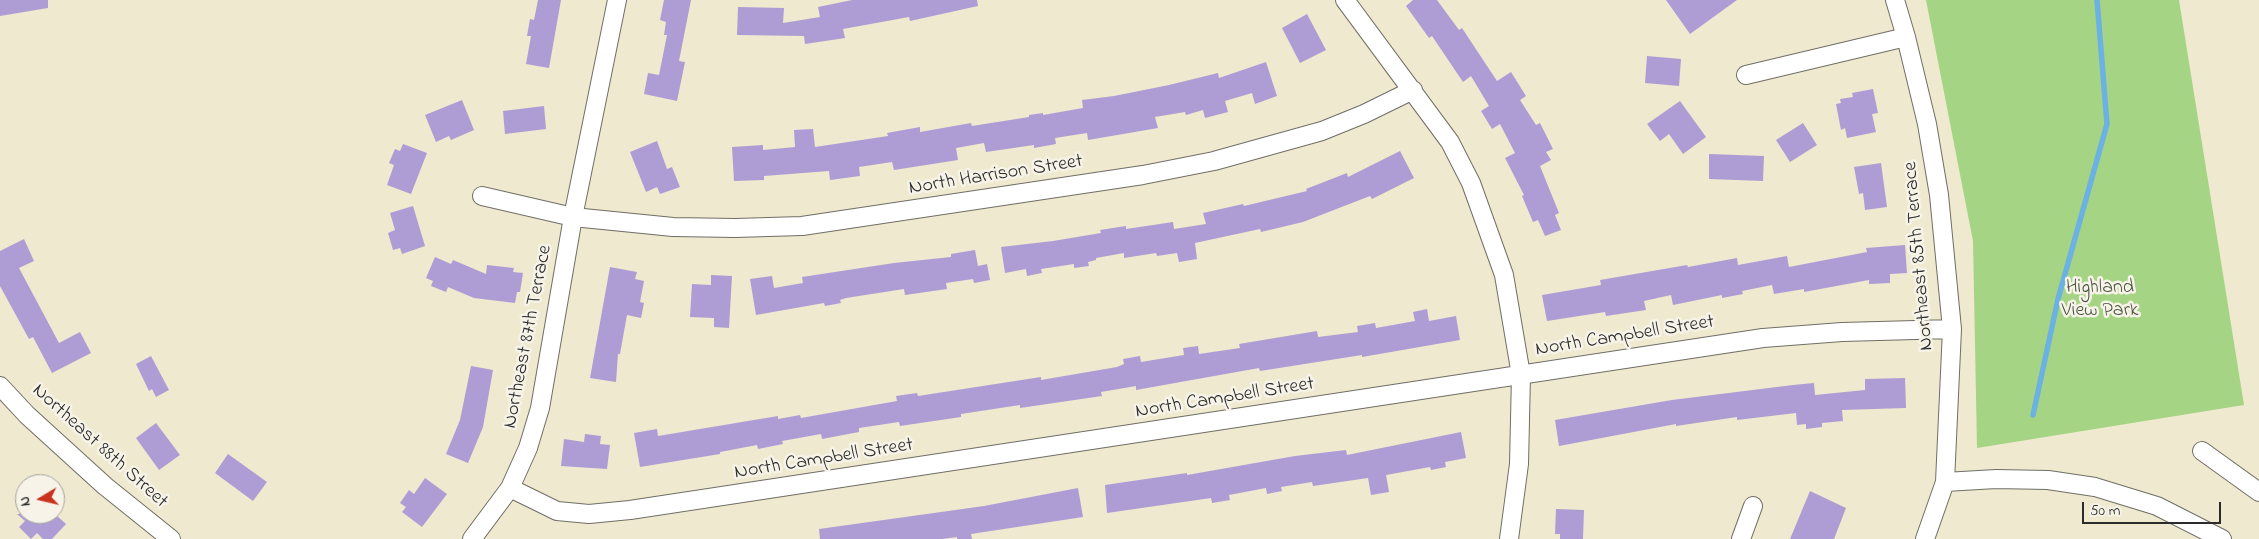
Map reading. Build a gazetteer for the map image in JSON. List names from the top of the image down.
{
  "streets": {
    "street": [
      "North Harrison Street",
      "Northeast 85th Terrace",
      "Northeast 87th Terrace",
      "North Campbell Street",
      "Northeast 88th Street"
    ]
  },
  "crossings": [
    ["North Harrison Street", "Northeast 87th Terrace"],
    ["Northeast 85th Terrace", "North Campbell Street"],
    ["Northeast 87th Terrace", "North Campbell Street"]
  ],
  "parks": ["Highland View Park"],
  "scale_bar": "50 m",
  "north": "left"
}
